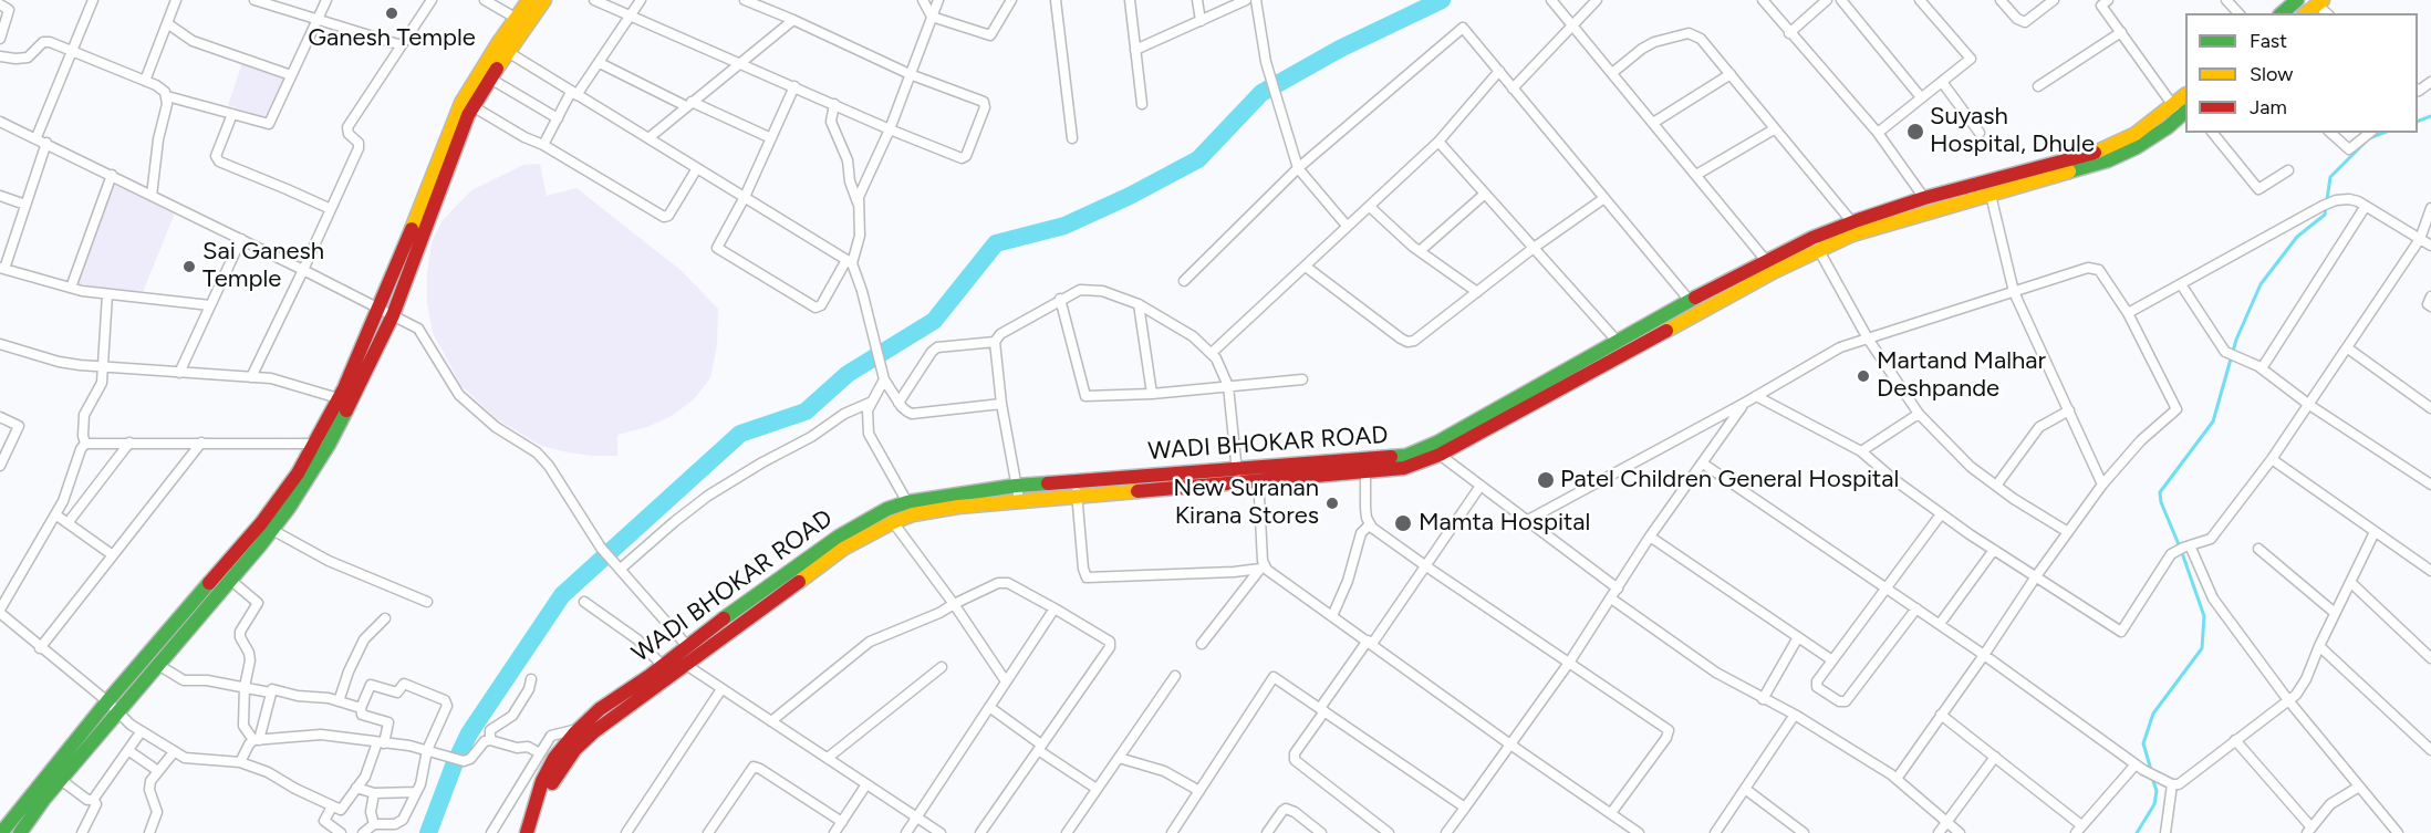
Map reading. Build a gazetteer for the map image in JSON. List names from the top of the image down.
{
  "streets": {
    "main road": ["WADI BHOKAR ROAD"]
  },
  "places": [
    "Ganesh Temple",
    "Suyash Hospital, Dhule",
    "Sai Ganesh Temple",
    "Martand Malhar Deshpande",
    "Patel Children General Hospital",
    "New Suranan Kirana Stores",
    "Mamta Hospital"
  ],
  "legend": ["Fast", "Slow", "Jam"]
}
